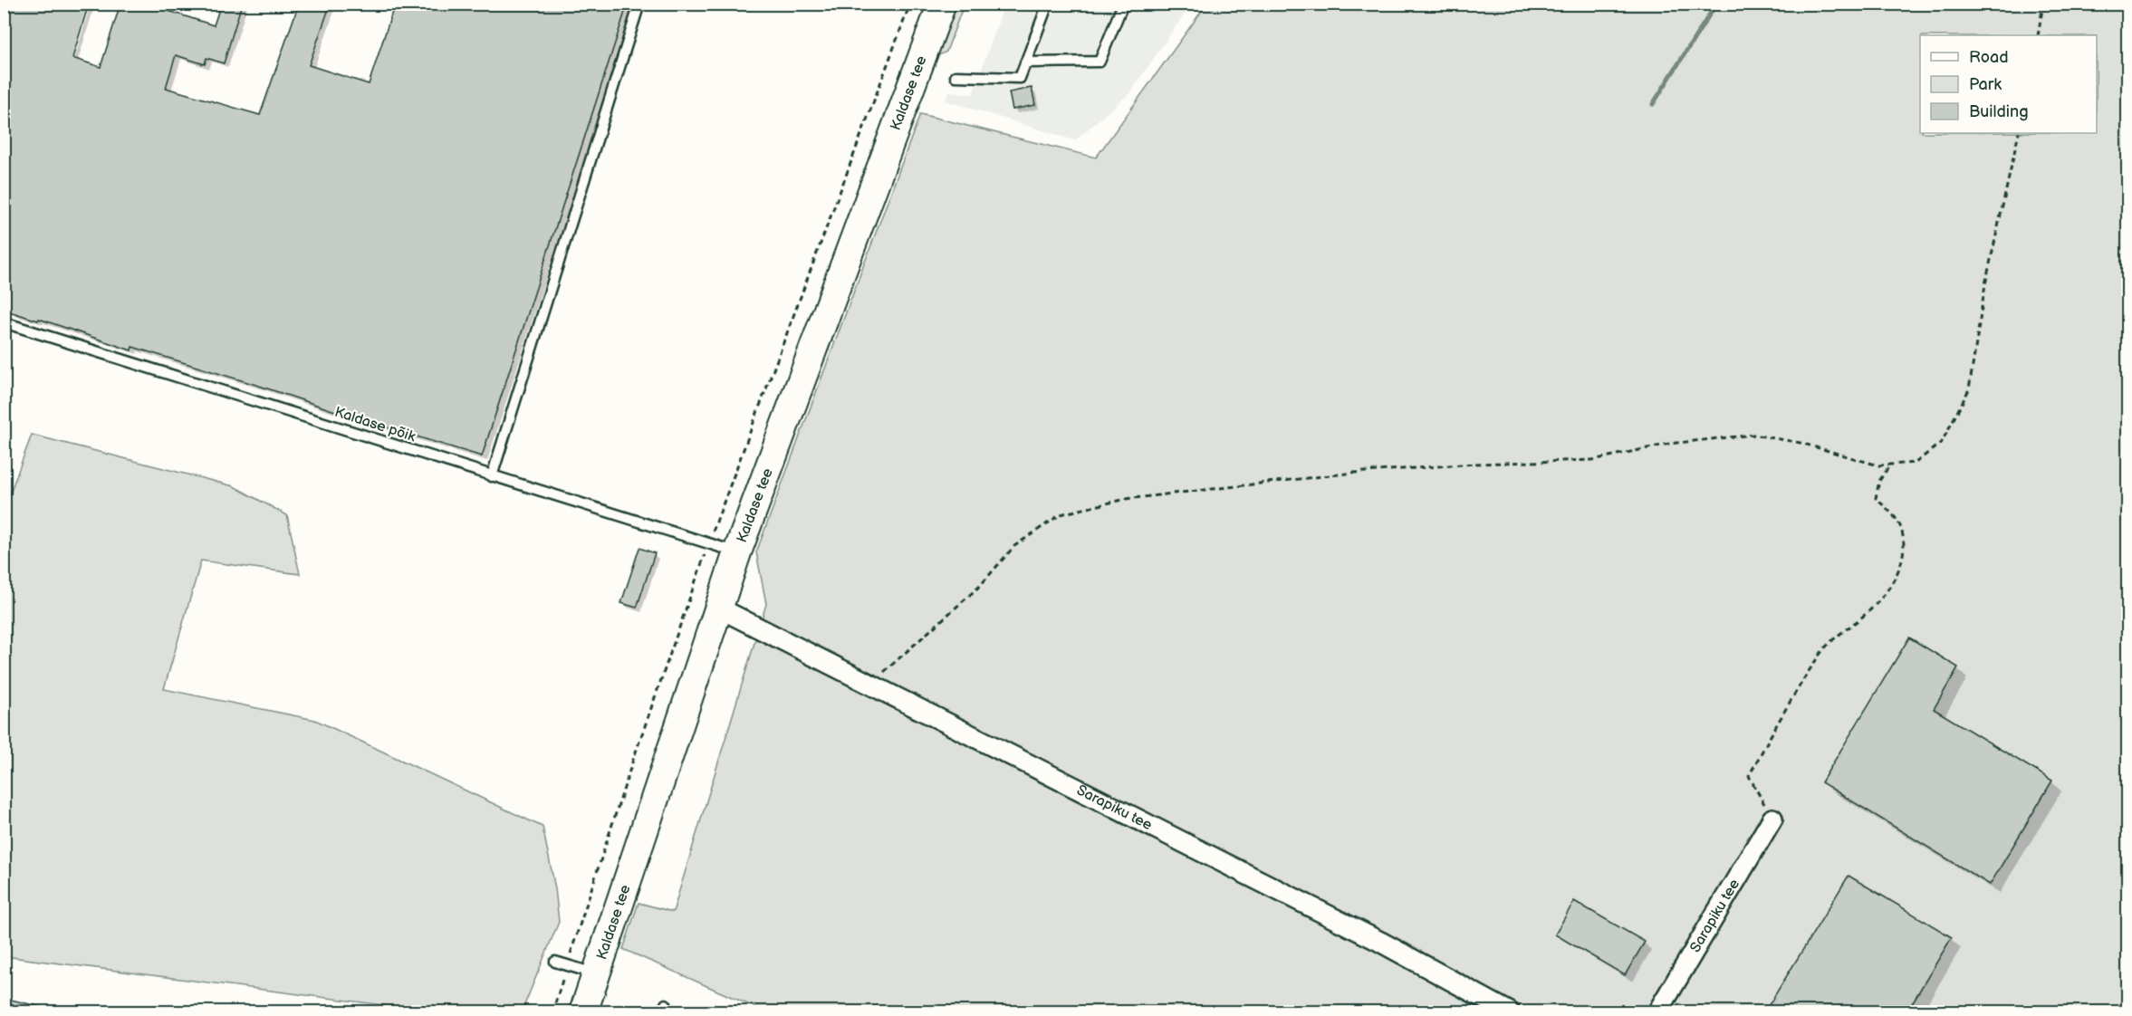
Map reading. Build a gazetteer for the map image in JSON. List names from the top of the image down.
{
  "streets": {
    "street": ["Kaldase tee", "Sarapiku tee"],
    "lane": ["Kaldase põik"]
  },
  "crossings": [
    ["Kaldase tee", "Kaldase põik"],
    ["Kaldase tee", "Sarapiku tee"]
  ],
  "legend": ["Road", "Park", "Building"]
}
